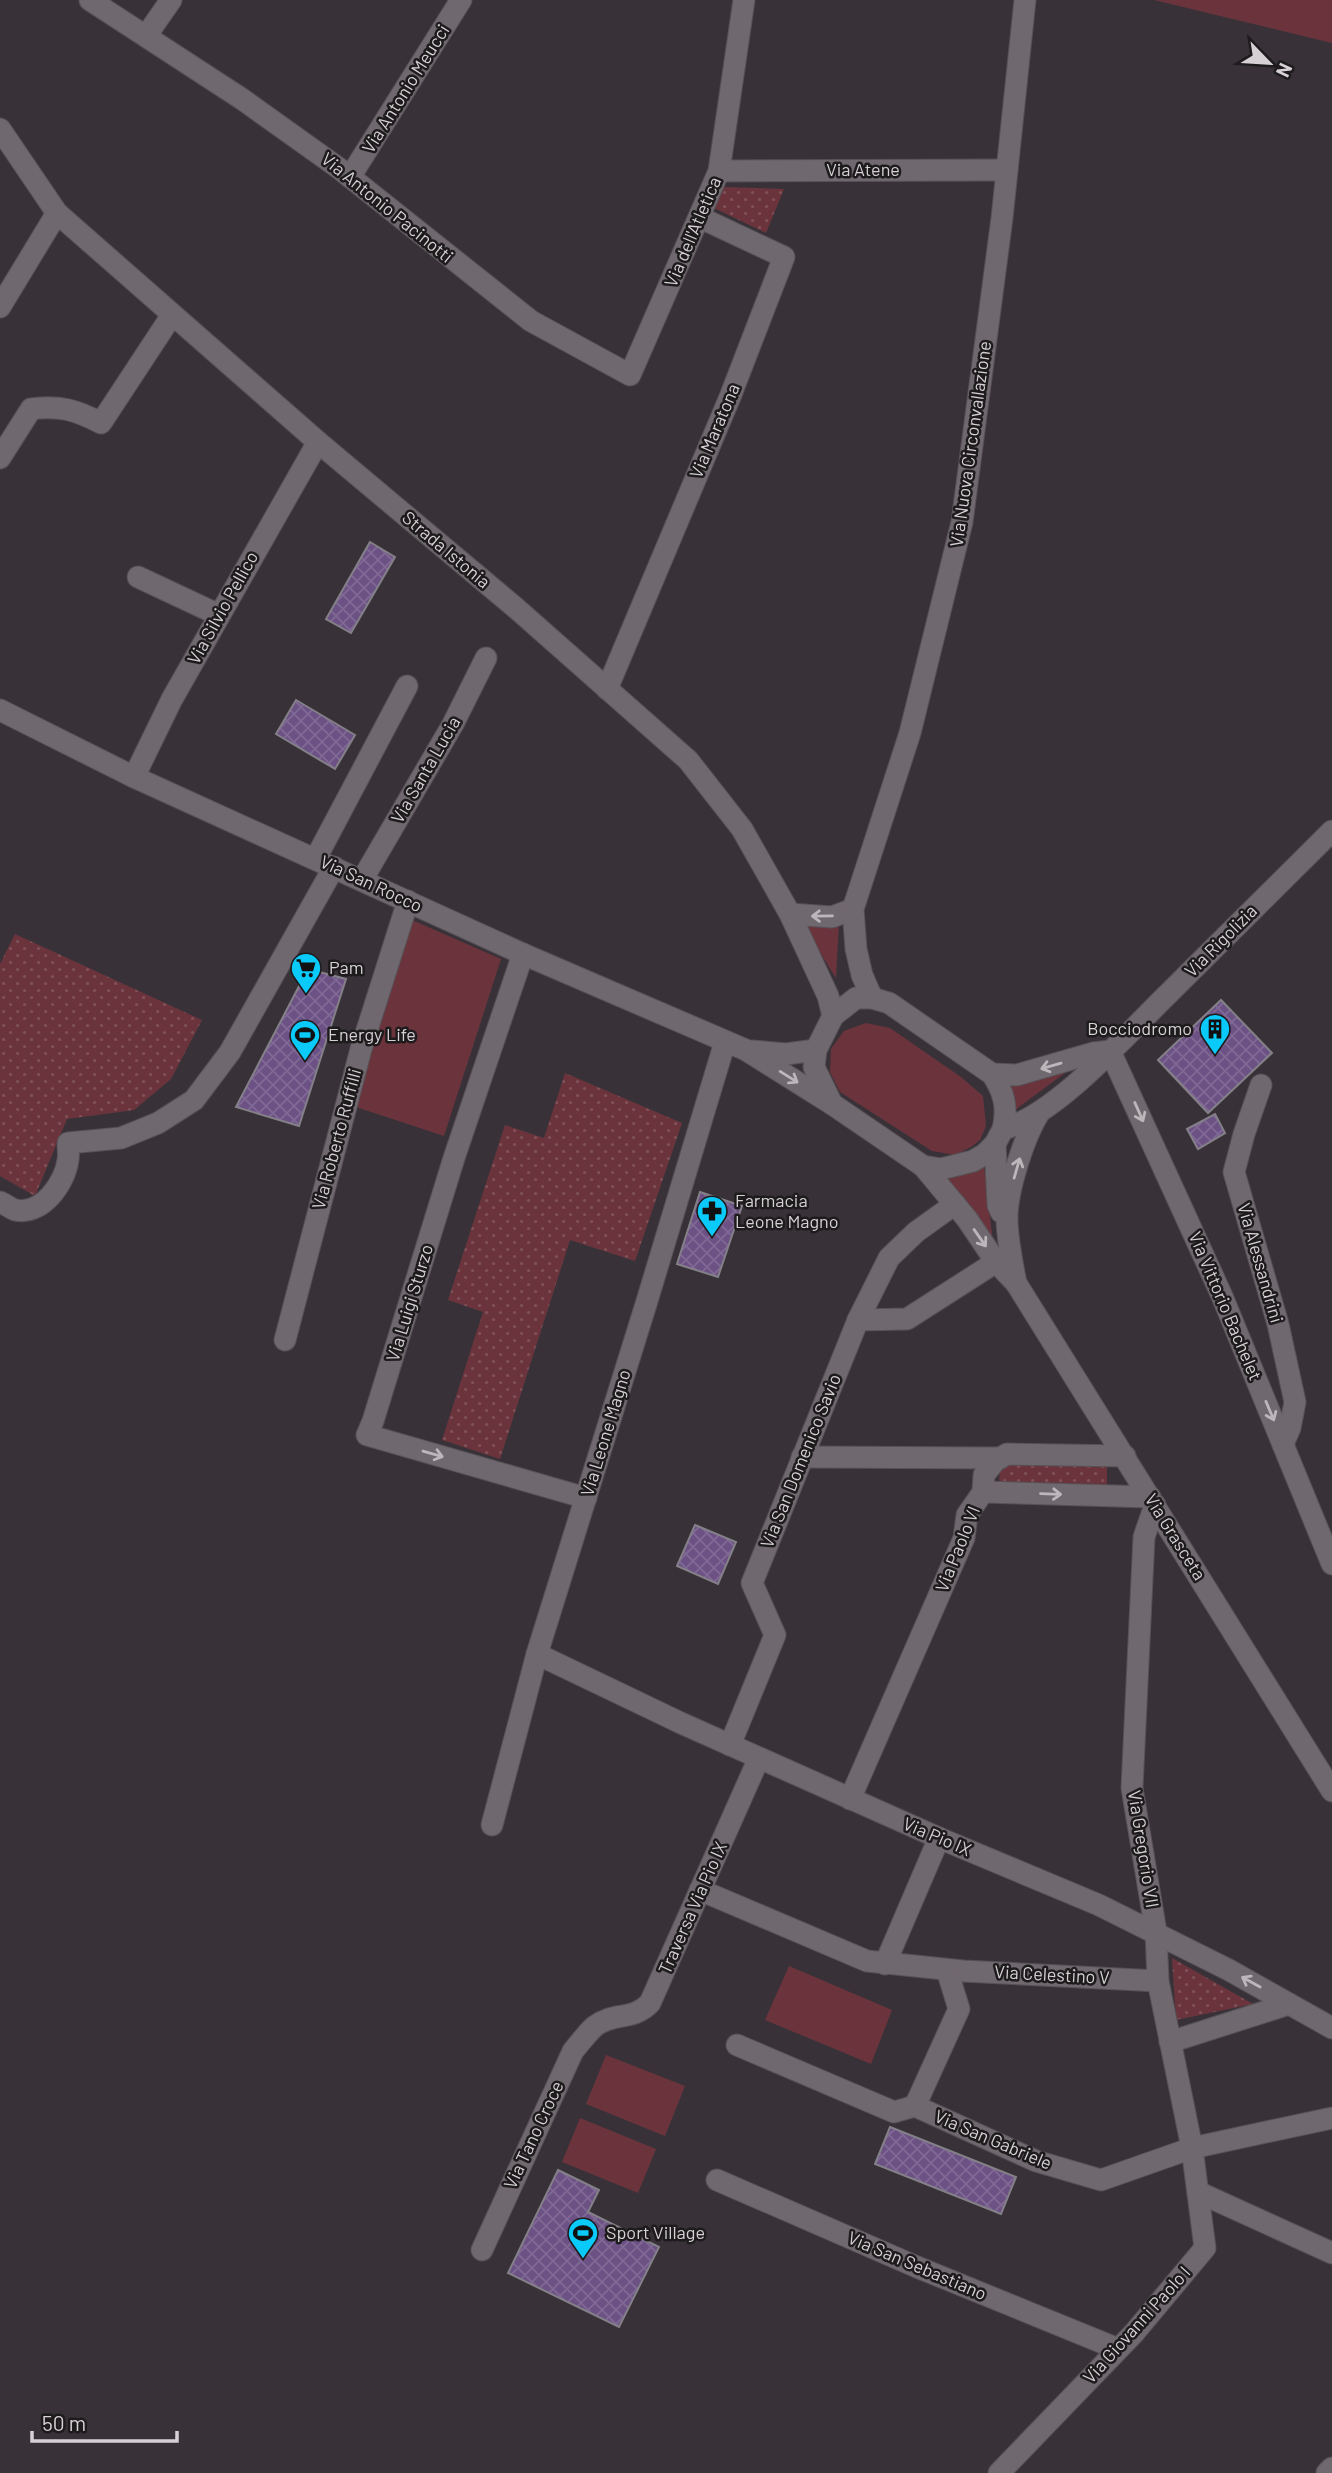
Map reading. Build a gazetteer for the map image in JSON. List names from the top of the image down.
{
  "streets": {
    "street": [
      "Via Antonio Meucci",
      "Via Atene",
      "Via Antonio Pacinotti",
      "Via dell'Atletica",
      "Via Maratona",
      "Via Nuova Circonvallazione",
      "Strada Istonia",
      "Via Silvio Pellico",
      "Via Santa Lucia",
      "Via San Rocco",
      "Via Rigolizia",
      "Via Roberto Ruffilli",
      "Via Alessandrini",
      "Via Luigi Sturzo",
      "Via Vittorio Bachelet",
      "Via Leone Magno",
      "Via San Domenico Savio",
      "Via Grasceta",
      "Via Paolo VI",
      "Via Pio IX",
      "Via Gregorio VII",
      "Traversa Via Pio IX",
      "Via Celestino V",
      "Via Tano Croce",
      "Via San Gabriele",
      "Via San Sebastiano",
      "Via Giovanni Paolo I"
    ]
  },
  "crossings": [
    ["Via Antonio Meucci", "Via Antonio Pacinotti"],
    ["Via Atene", "Via dell'Atletica"],
    ["Via Atene", "Via Nuova Circonvallazione"],
    ["Via Antonio Pacinotti", "Via dell'Atletica"],
    ["Via dell'Atletica", "Via Maratona"],
    ["Via Maratona", "Strada Istonia"],
    ["Via Nuova Circonvallazione", "Strada Istonia"],
    ["Strada Istonia", "Via Silvio Pellico"],
    ["Via Silvio Pellico", "Via San Rocco"],
    ["Via Santa Lucia", "Via San Rocco"],
    ["Via San Rocco", "Via Roberto Ruffilli"],
    ["Via San Rocco", "Via Luigi Sturzo"],
    ["Via San Rocco", "Via Leone Magno"],
    ["Via Rigolizia", "Via Vittorio Bachelet"],
    ["Via Alessandrini", "Via Vittorio Bachelet"],
    ["Via Luigi Sturzo", "Via Leone Magno"],
    ["Via Leone Magno", "Via Pio IX"],
    ["Via San Domenico Savio", "Via Pio IX"],
    ["Via Grasceta", "Via Paolo VI"],
    ["Via Grasceta", "Via Gregorio VII"],
    ["Via Paolo VI", "Via Pio IX"],
    ["Via Paolo VI", "Via Gregorio VII"],
    ["Via Pio IX", "Via Gregorio VII"],
    ["Via Pio IX", "Traversa Via Pio IX"],
    ["Via Gregorio VII", "Via Celestino V"],
    ["Via Gregorio VII", "Via San Gabriele"],
    ["Via Gregorio VII", "Via Giovanni Paolo I"],
    ["Traversa Via Pio IX", "Via Celestino V"],
    ["Traversa Via Pio IX", "Via Tano Croce"],
    ["Via Celestino V", "Via San Gabriele"],
    ["Via San Gabriele", "Via Giovanni Paolo I"],
    ["Via San Sebastiano", "Via Giovanni Paolo I"]
  ],
  "places": {
    "supermarket": ["Pam"],
    "building": ["Bocciodromo"],
    "sports": ["Energy Life", "Sport Village"],
    "pharmacy": ["Farmacia Leone Magno"]
  },
  "scale_bar": "50 m",
  "north": "bottom right"
}
